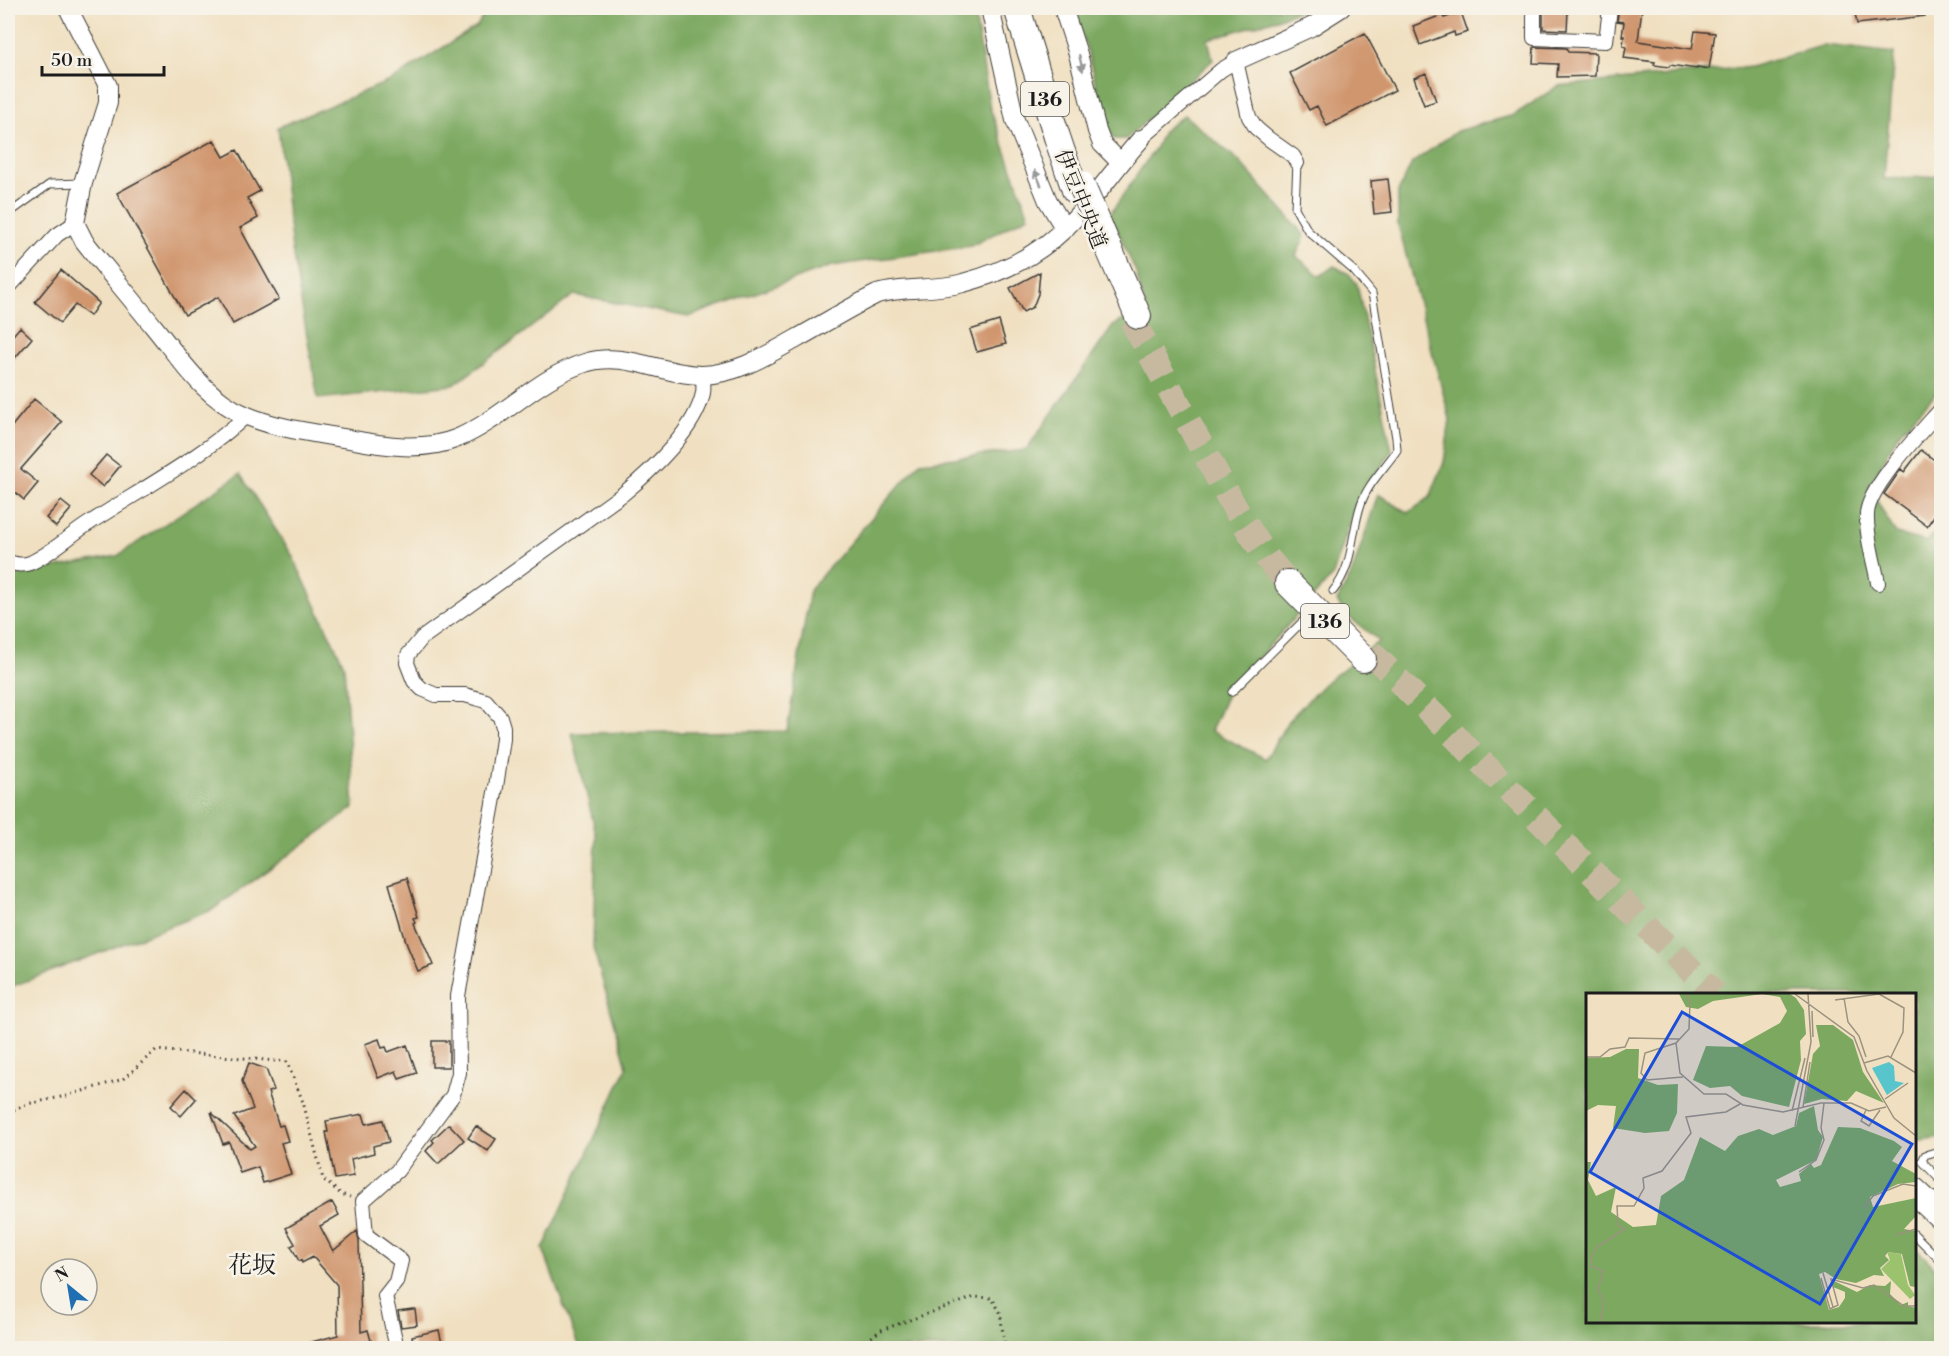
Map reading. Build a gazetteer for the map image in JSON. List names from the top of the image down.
{
  "streets": {
    "highway": ["136", "伊豆中央道"]
  },
  "districts": ["花坂"],
  "scale_bar": "50 m",
  "north": "top left"
}
